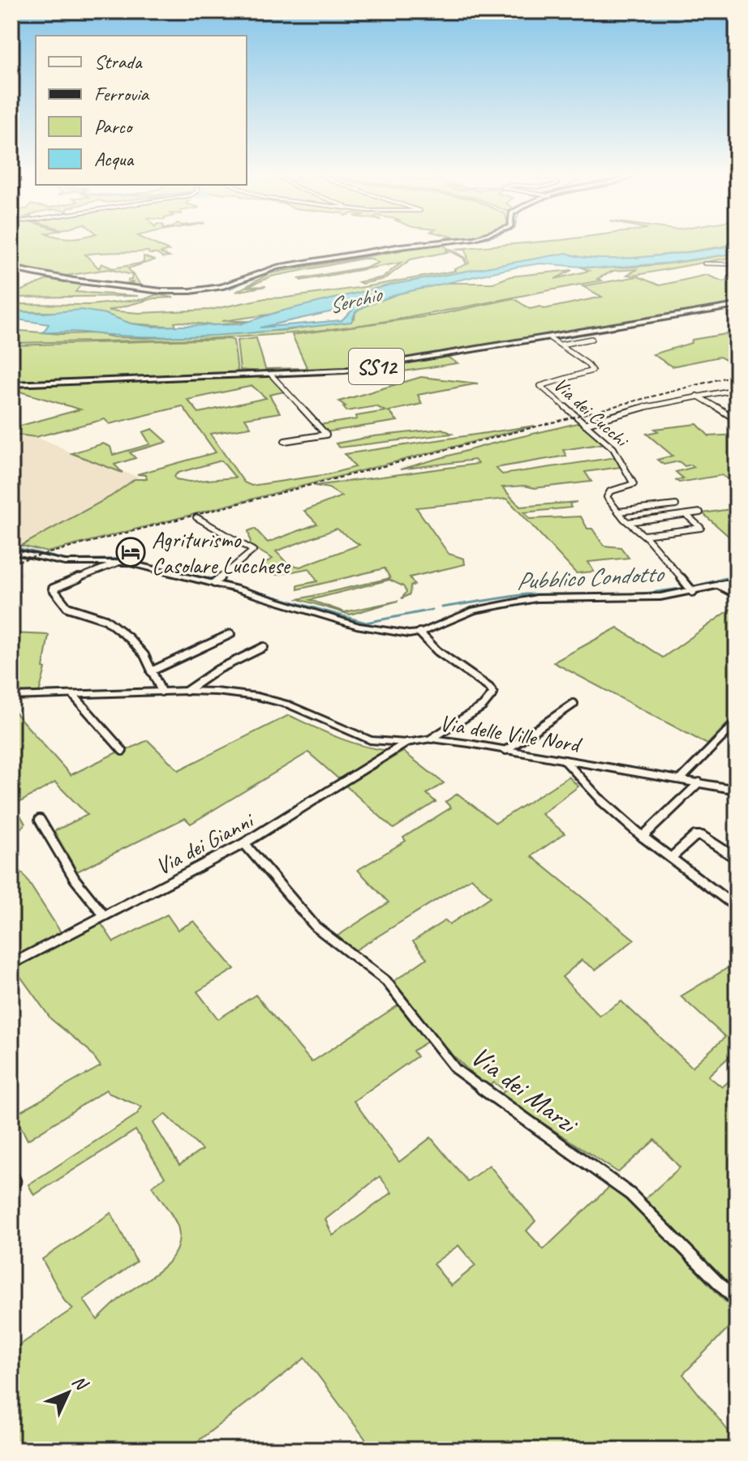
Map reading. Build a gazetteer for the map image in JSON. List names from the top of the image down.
{
  "streets": {
    "main road": ["SS12"],
    "street": [
      "Via dei Cucchi",
      "Via delle Ville Nord",
      "Via dei Gianni",
      "Via dei Marzi"
    ]
  },
  "crossings": [
    ["SS12", "Via dei Cucchi"],
    ["Via delle Ville Nord", "Via dei Gianni"],
    ["Via dei Gianni", "Via dei Marzi"]
  ],
  "water": ["Serchio", "Pubblico Condotto"],
  "places": {
    "hotel": ["Agriturismo Casolare Lucchese"]
  },
  "legend": [
    "Strada",
    "Ferrovia",
    "Parco",
    "Acqua"
  ],
  "north": "top right"
}
